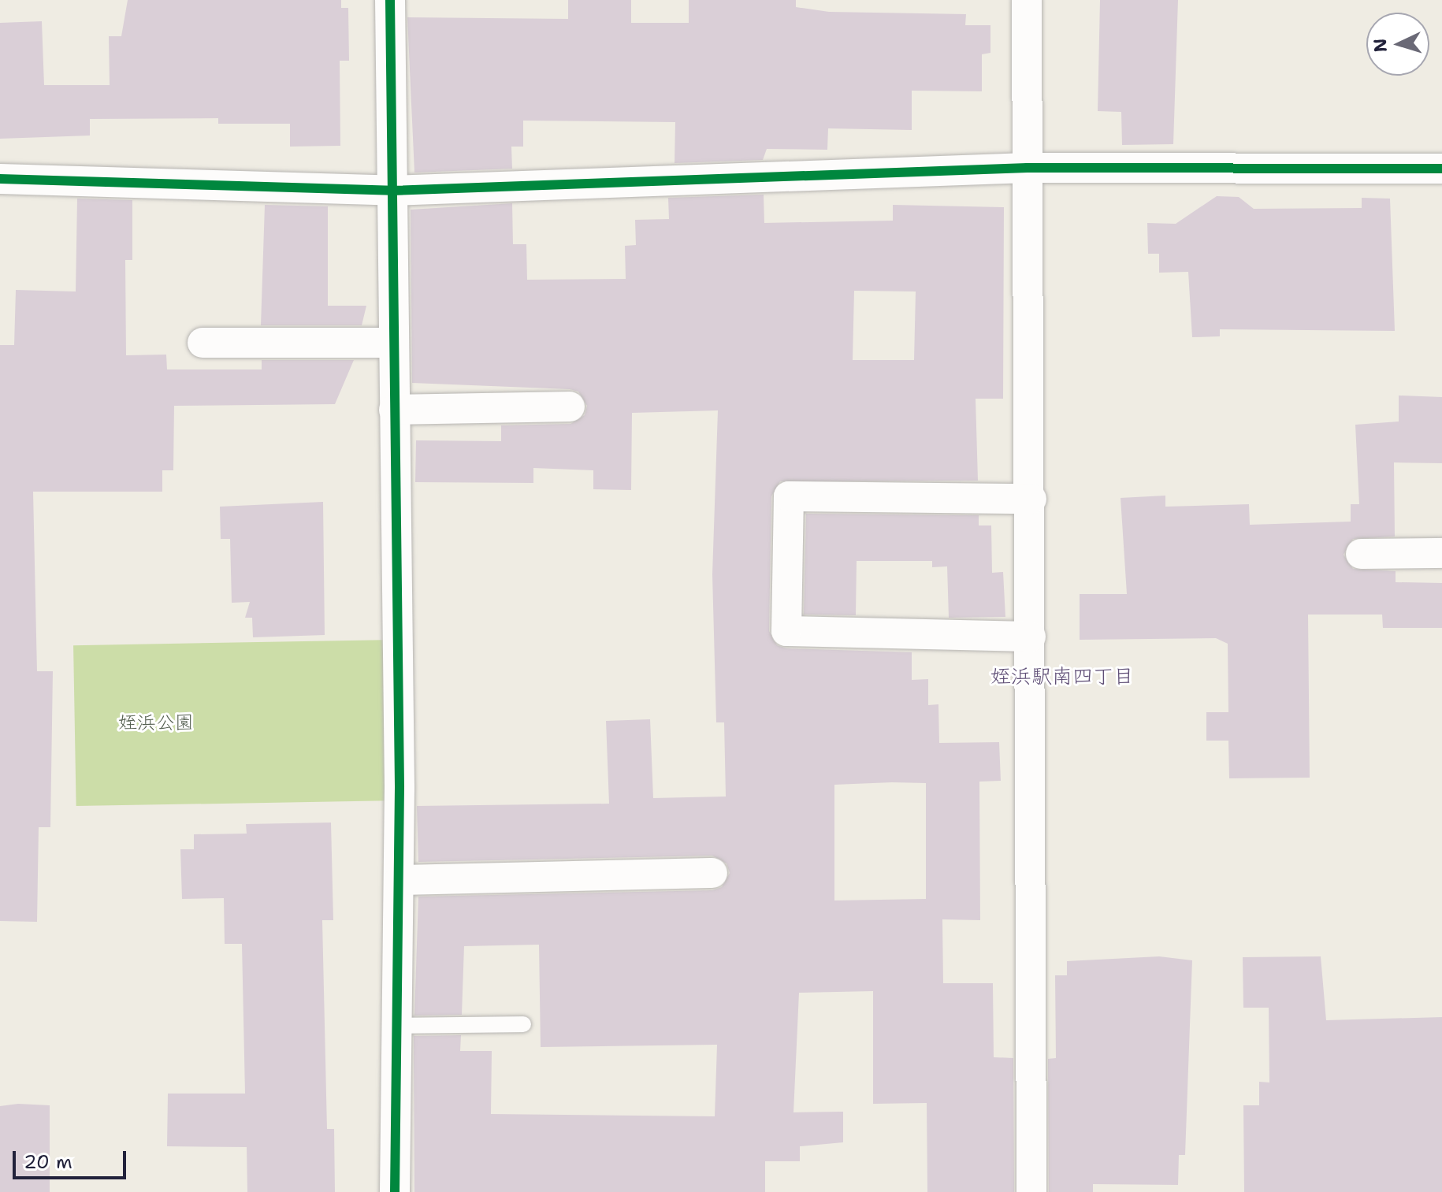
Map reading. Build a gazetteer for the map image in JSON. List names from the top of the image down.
{
  "districts": ["姪浜駅南四丁目"],
  "parks": ["姪浜公園"],
  "scale_bar": "20 m",
  "north": "left"
}
